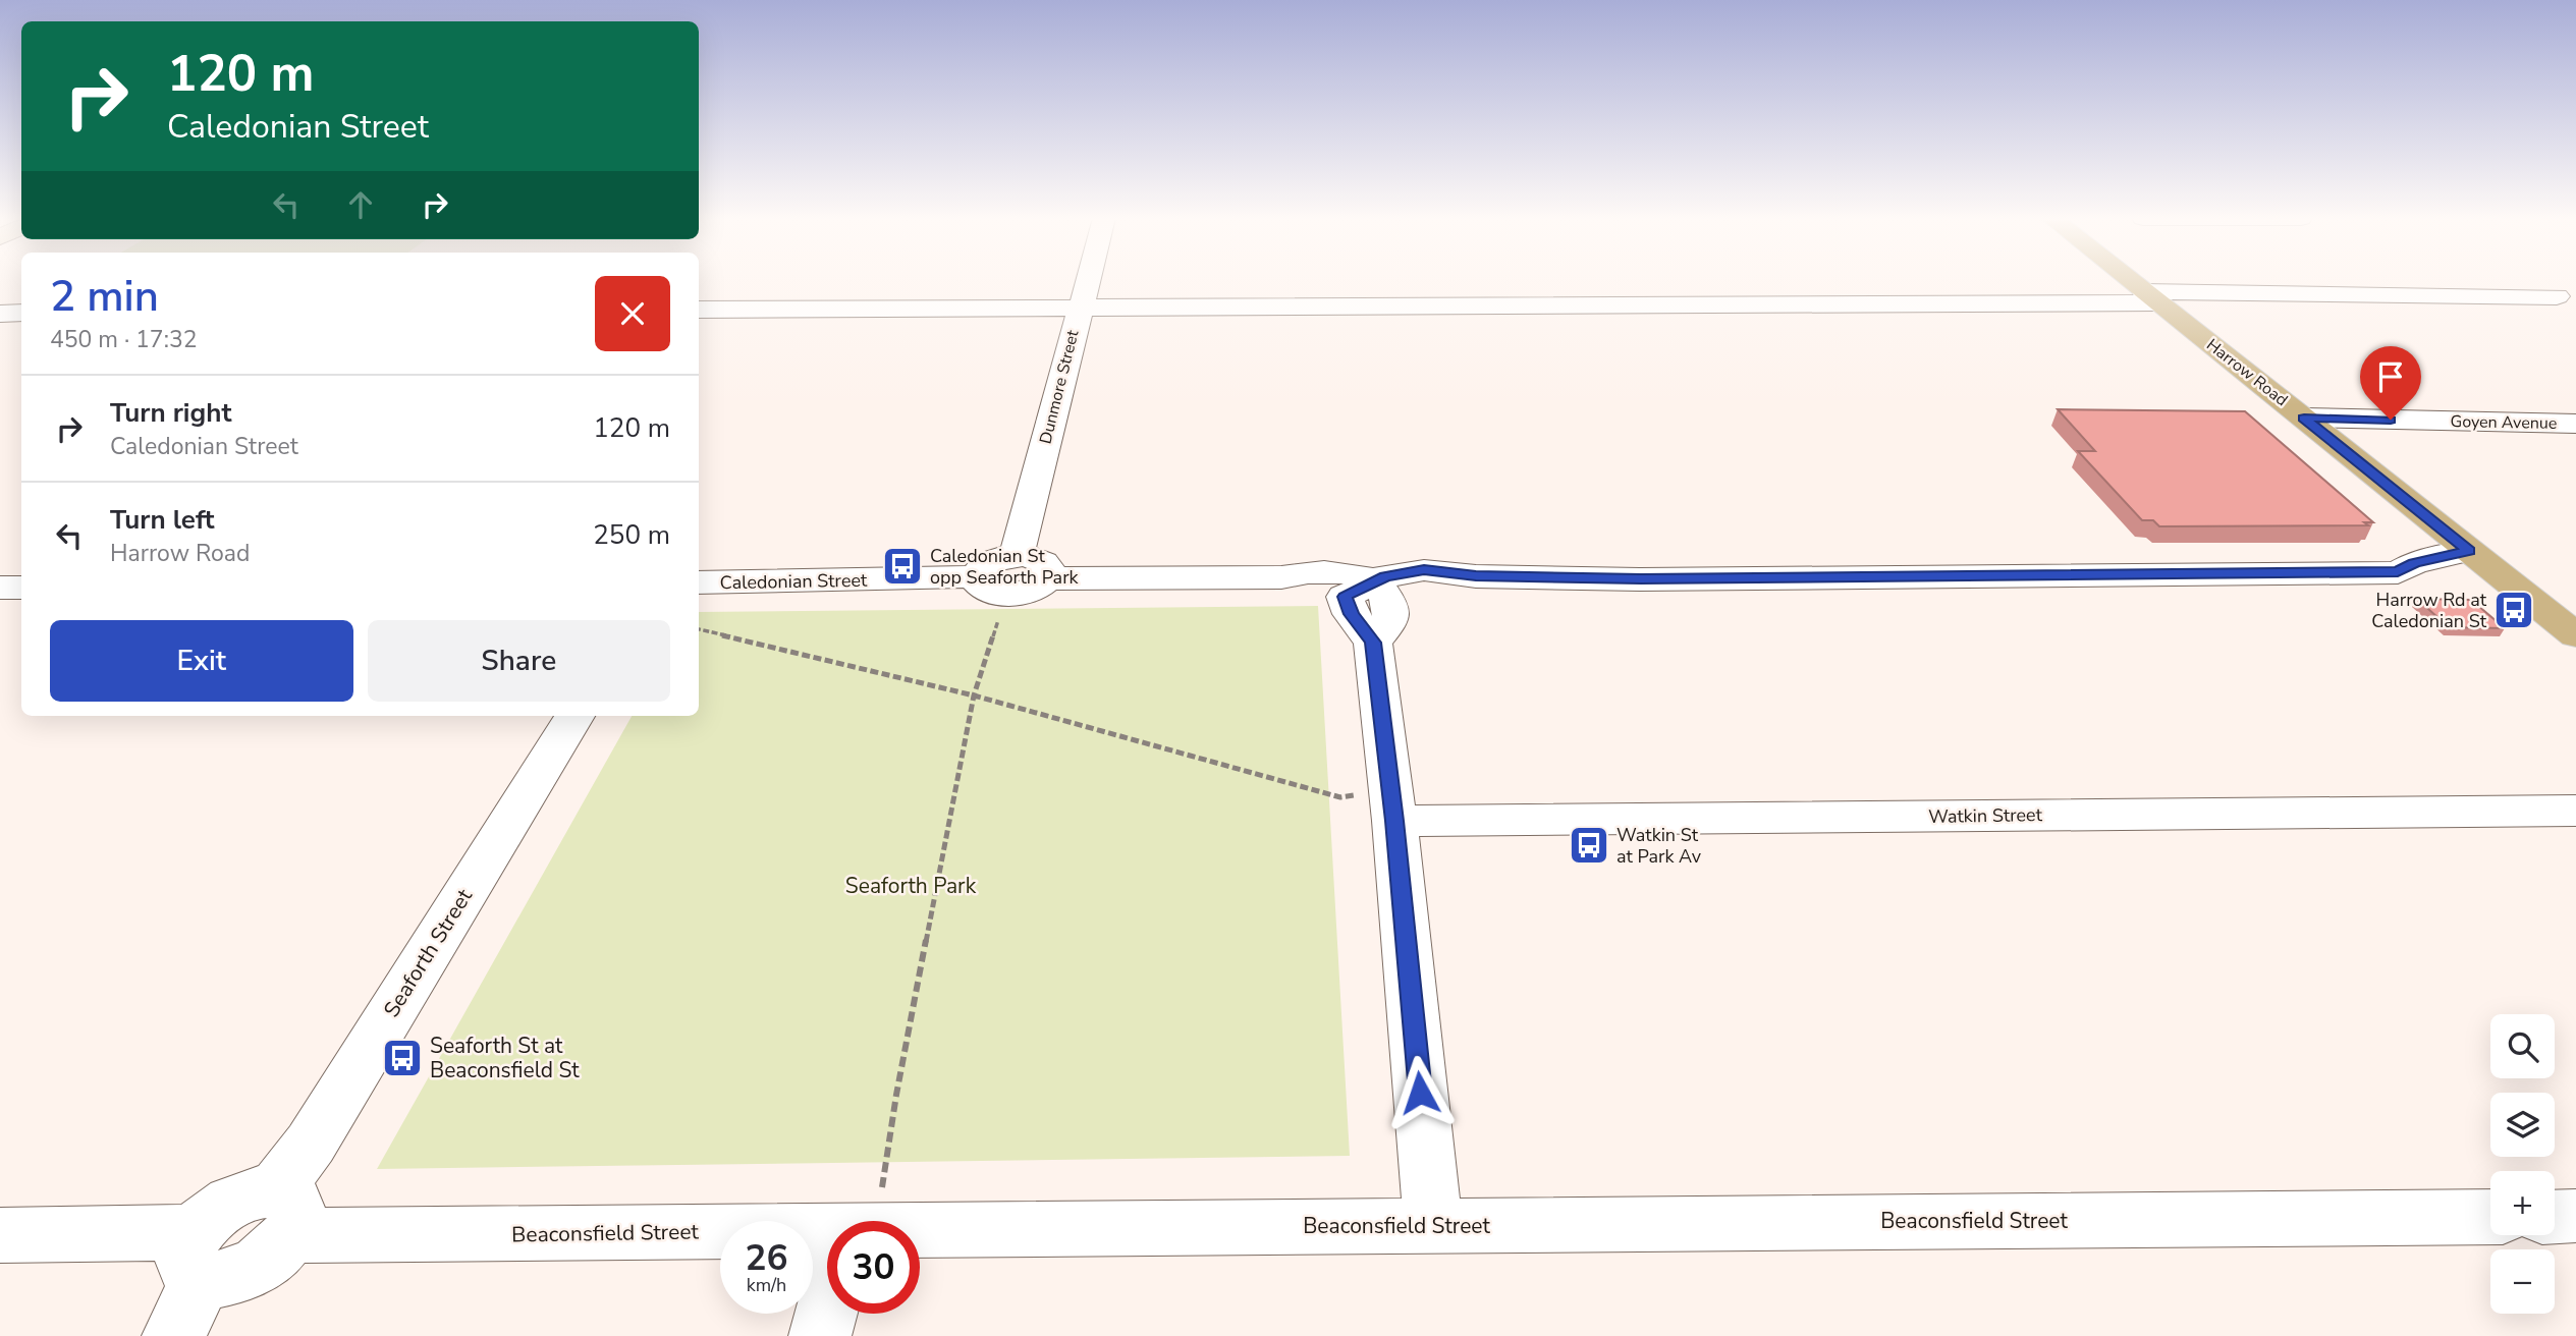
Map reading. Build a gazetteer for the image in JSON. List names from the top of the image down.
{
  "streets": {
    "main road": ["Harrow Road"],
    "street": [
      "Dunmore Street",
      "Goyen Avenue",
      "Caledonian Street",
      "Watkin Street",
      "Seaforth Street",
      "Beaconsfield Street"
    ]
  },
  "crossings": [
    ["Harrow Road", "Goyen Avenue"],
    ["Seaforth Street", "Beaconsfield Street"]
  ],
  "parks": ["Seaforth Park"],
  "places": {
    "bus stop": [
      "Caledonian St opp Seaforth Park",
      "Harrow Rd at Caledonian St",
      "Watkin St at Park Av",
      "Seaforth St at Beaconsfield St"
    ]
  },
  "page": {
    "turn": ["120 m", "Caledonian Street"],
    "heading": ["2 min", "450 m · 17:32"],
    "list": [
      {
        "name": "Turn right",
        "note": "Caledonian Street",
        "value": "120 m"
      },
      {
        "name": "Turn left",
        "note": "Harrow Road",
        "value": "250 m"
      }
    ],
    "buttons": ["Exit", "Share"],
    "map_buttons": ["+", "−"],
    "speed": "26 km/h",
    "limit": "30"
  }
}
